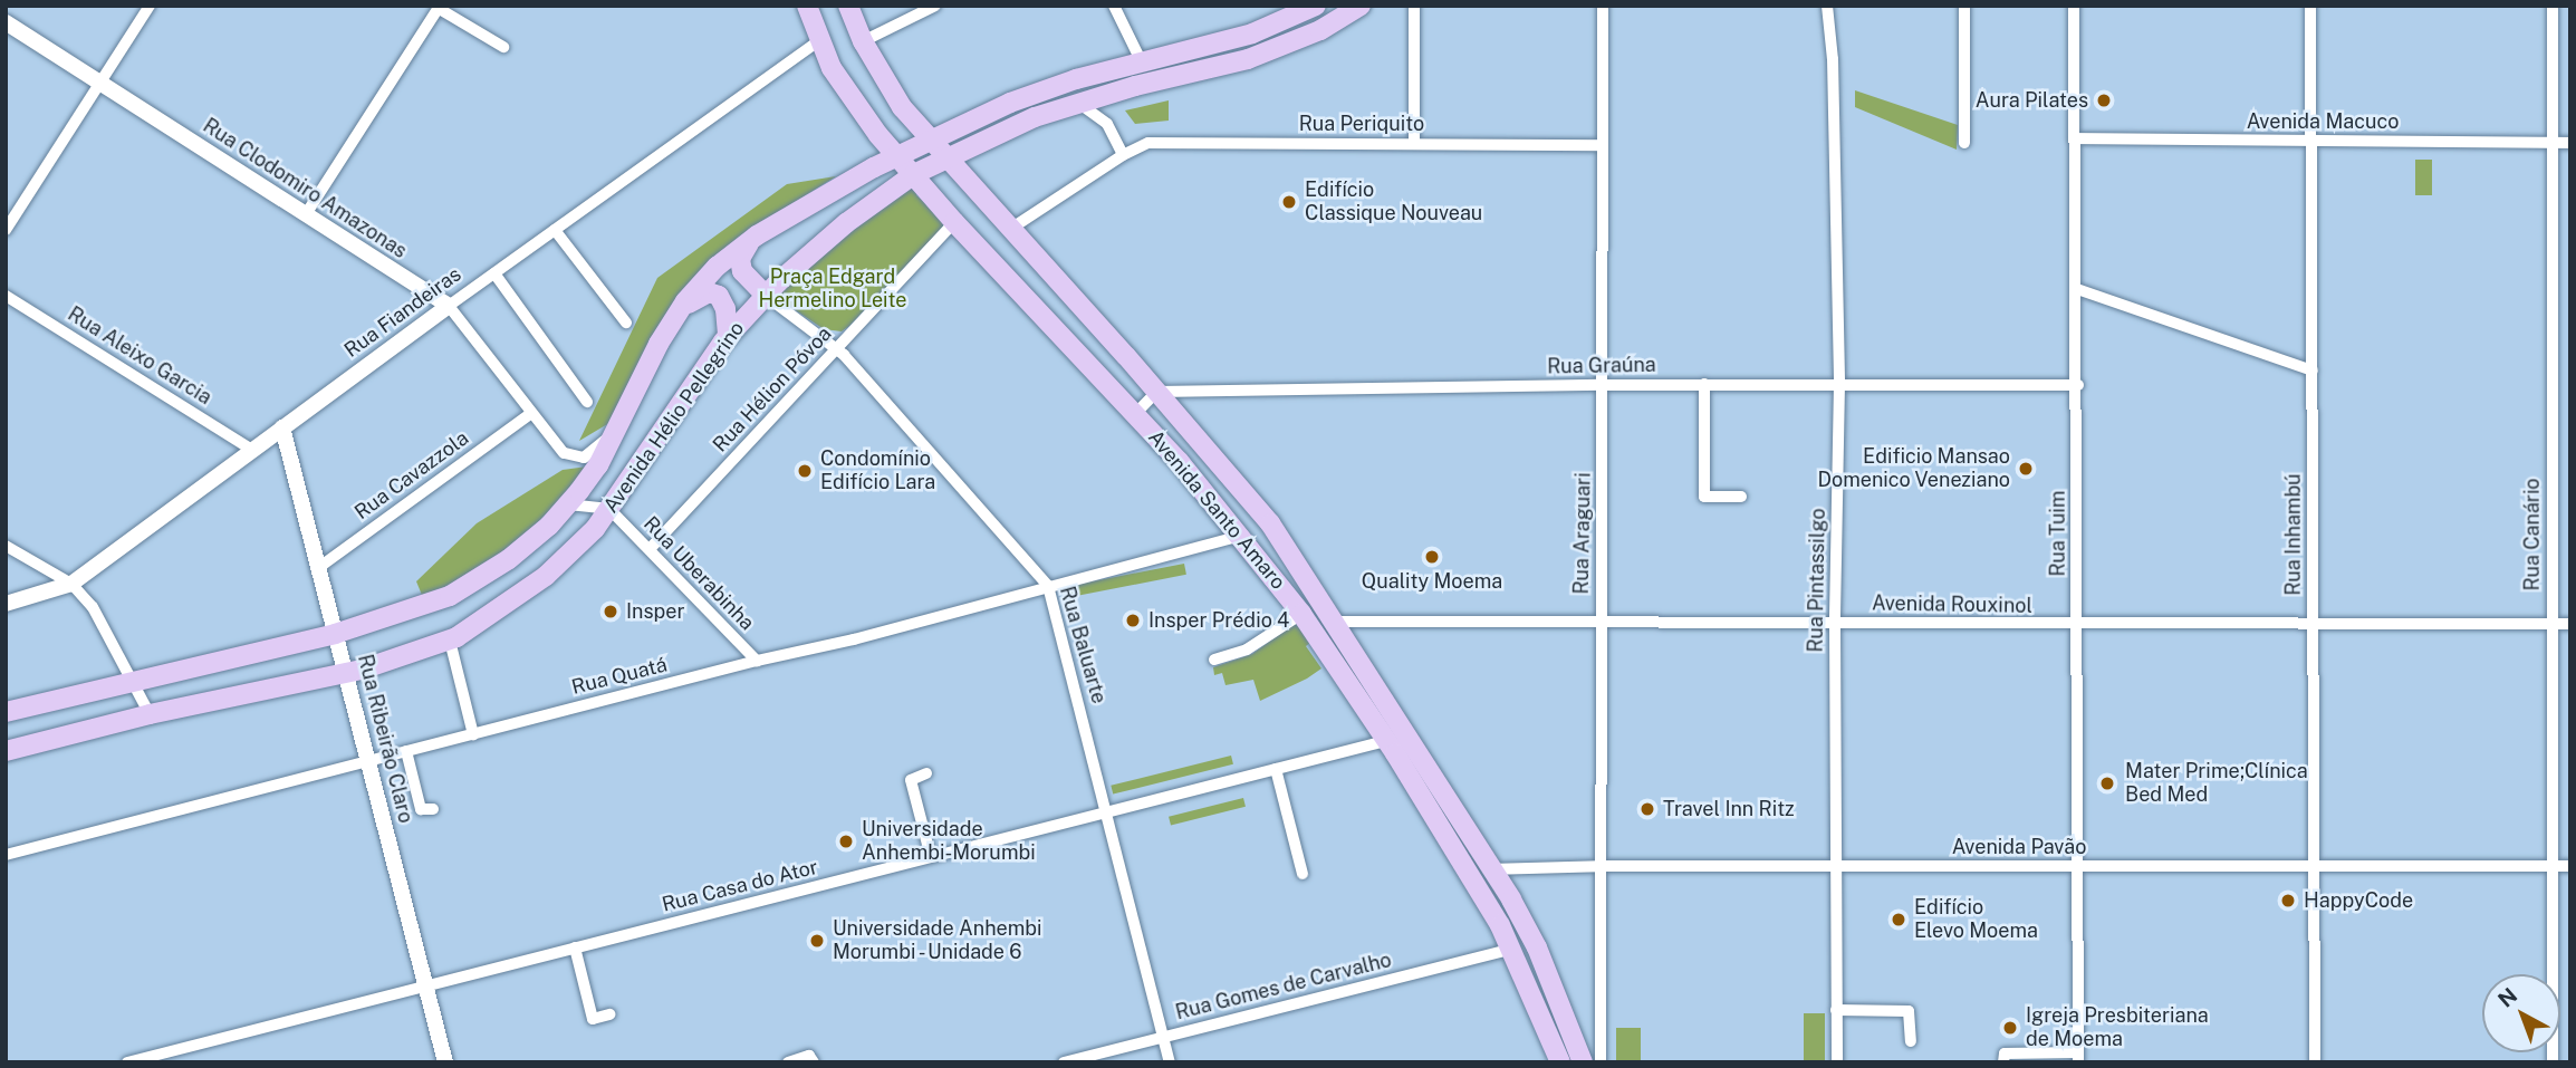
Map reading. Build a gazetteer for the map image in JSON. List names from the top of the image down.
{
  "streets": {
    "main road": ["Avenida Hélio Pellegrino", "Avenida Santo Amaro"],
    "street": [
      "Avenida Macuco",
      "Rua Periquito",
      "Rua Clodomiro Amazonas",
      "Rua Fiandeiras",
      "Rua Aleixo Garcia",
      "Rua Graúna",
      "Rua Hélion Póvoa",
      "Rua Cavazzola",
      "Rua Araguari",
      "Rua Tuim",
      "Rua Inhambú",
      "Rua Canário",
      "Rua Uberabinha",
      "Rua Pintassilgo",
      "Avenida Rouxinol",
      "Rua Baluarte",
      "Rua Quatá",
      "Rua Ribeirão Claro",
      "Avenida Pavão",
      "Rua Casa do Ator",
      "Rua Gomes de Carvalho"
    ]
  },
  "crossings": [
    ["Avenida Macuco", "Rua Tuim"],
    ["Avenida Macuco", "Rua Inhambú"],
    ["Avenida Macuco", "Rua Canário"],
    ["Rua Periquito", "Avenida Santo Amaro"],
    ["Rua Periquito", "Rua Araguari"],
    ["Rua Clodomiro Amazonas", "Rua Fiandeiras"],
    ["Rua Clodomiro Amazonas", "Avenida Hélio Pellegrino"],
    ["Rua Clodomiro Amazonas", "Rua Cavazzola"],
    ["Rua Fiandeiras", "Rua Aleixo Garcia"],
    ["Rua Fiandeiras", "Avenida Santo Amaro"],
    ["Rua Fiandeiras", "Rua Ribeirão Claro"],
    ["Rua Graúna", "Avenida Santo Amaro"],
    ["Rua Graúna", "Rua Araguari"],
    ["Rua Graúna", "Rua Tuim"],
    ["Rua Graúna", "Rua Pintassilgo"],
    ["Rua Hélion Póvoa", "Avenida Santo Amaro"],
    ["Rua Hélion Póvoa", "Rua Uberabinha"],
    ["Rua Hélion Póvoa", "Rua Baluarte"],
    ["Avenida Hélio Pellegrino", "Avenida Santo Amaro"],
    ["Avenida Hélio Pellegrino", "Rua Uberabinha"],
    ["Avenida Hélio Pellegrino", "Rua Baluarte"],
    ["Avenida Hélio Pellegrino", "Rua Ribeirão Claro"],
    ["Rua Cavazzola", "Rua Ribeirão Claro"],
    ["Avenida Santo Amaro", "Avenida Rouxinol"],
    ["Avenida Santo Amaro", "Rua Quatá"],
    ["Avenida Santo Amaro", "Avenida Pavão"],
    ["Avenida Santo Amaro", "Rua Casa do Ator"],
    ["Avenida Santo Amaro", "Rua Gomes de Carvalho"],
    ["Rua Araguari", "Avenida Rouxinol"],
    ["Rua Araguari", "Avenida Pavão"],
    ["Rua Tuim", "Avenida Rouxinol"],
    ["Rua Tuim", "Avenida Pavão"],
    ["Rua Inhambú", "Avenida Rouxinol"],
    ["Rua Inhambú", "Avenida Pavão"],
    ["Rua Canário", "Avenida Rouxinol"],
    ["Rua Canário", "Avenida Pavão"],
    ["Rua Uberabinha", "Rua Quatá"],
    ["Rua Pintassilgo", "Avenida Rouxinol"],
    ["Rua Pintassilgo", "Avenida Pavão"],
    ["Rua Baluarte", "Rua Quatá"],
    ["Rua Baluarte", "Rua Casa do Ator"],
    ["Rua Baluarte", "Rua Gomes de Carvalho"],
    ["Rua Quatá", "Rua Ribeirão Claro"],
    ["Rua Ribeirão Claro", "Rua Casa do Ator"]
  ],
  "parks": ["Praça Edgard Hermelino Leite"],
  "places": [
    "Aura Pilates",
    "Edifício Classique Nouveau",
    "Edificio Mansao Domenico Veneziano",
    "Condomínio Edifício Lara",
    "Quality Moema",
    "Insper",
    "Insper Prédio 4",
    "Mater Prime;Clínica Bed Med",
    "Travel Inn Ritz",
    "Universidade Anhembi-Morumbi",
    "HappyCode",
    "Edifício Elevo Moema",
    "Universidade Anhembi Morumbi - Unidade 6",
    "Igreja Presbiteriana de Moema"
  ],
  "north": "top left"
}
